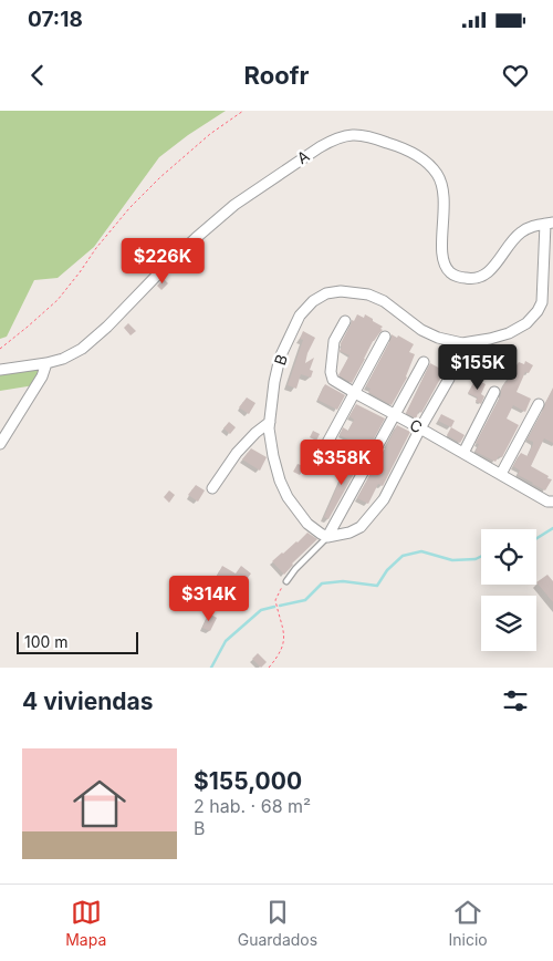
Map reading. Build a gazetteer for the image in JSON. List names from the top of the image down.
{
  "streets": {
    "street": ["A", "B", "C"]
  },
  "crossings": [
    ["A", "B"]
  ],
  "scale_bar": "100 m",
  "page": {
    "status": "07:18",
    "header": "Roofr",
    "price": [
      "$226K",
      "$155K",
      "$358K",
      "$314K"
    ],
    "scale": "100 m",
    "heading": "4 viviendas",
    "list": [
      {
        "name": "$155,000",
        "note": "2 hab. · 68 m² · B"
      }
    ],
    "tabs": ["Mapa", "Guardados", "Inicio"]
  }
}
